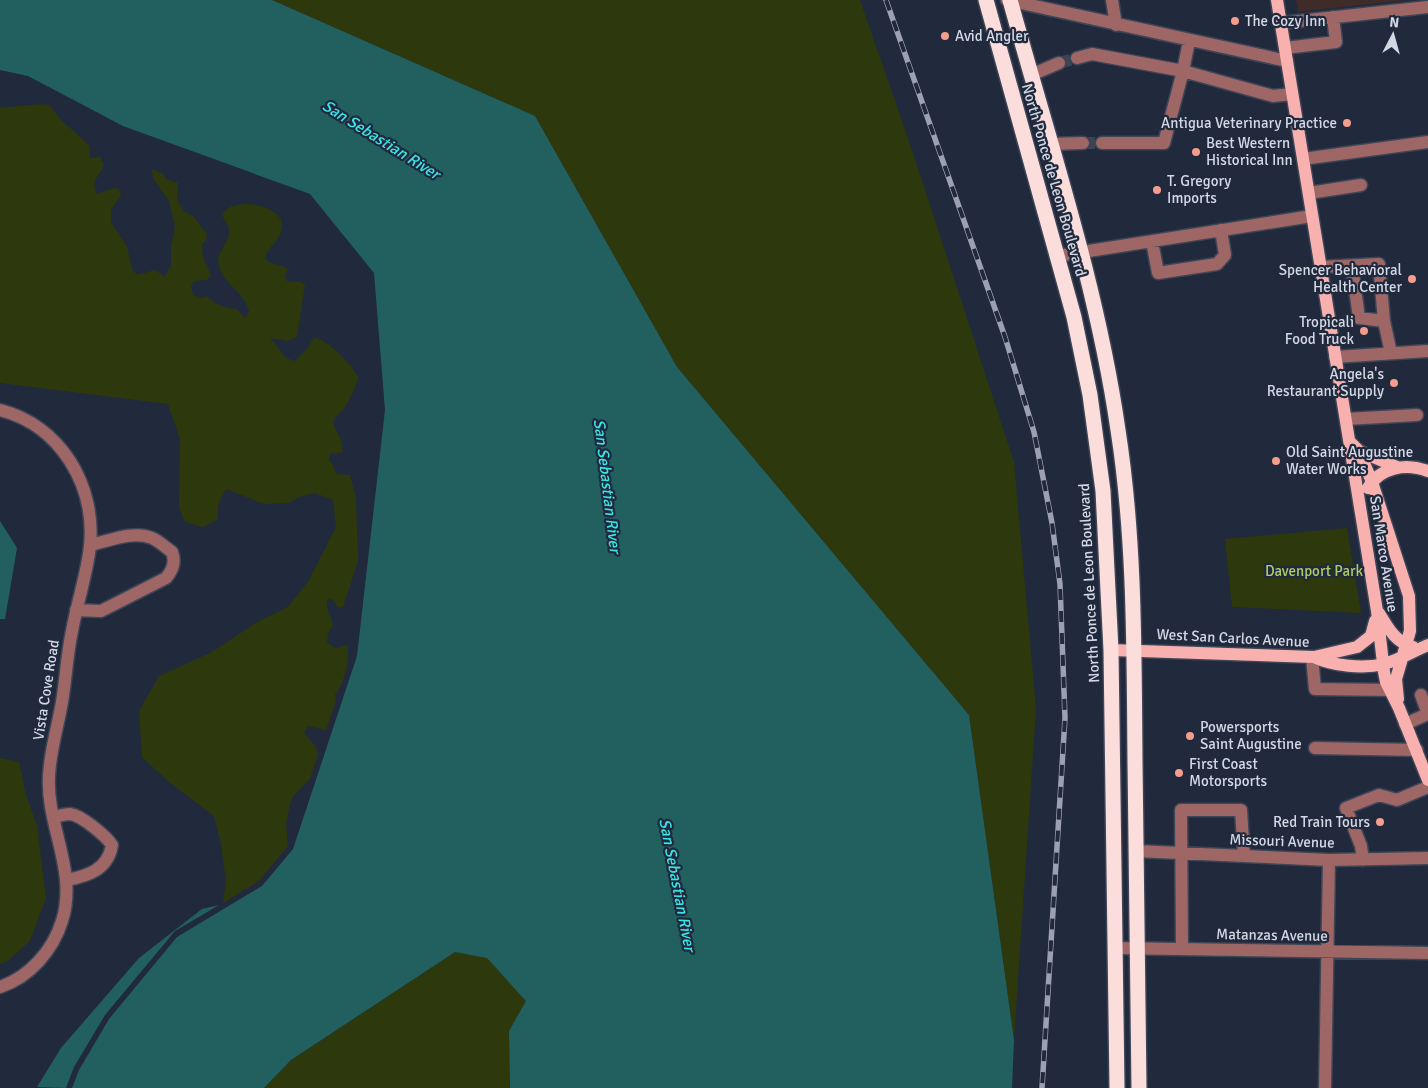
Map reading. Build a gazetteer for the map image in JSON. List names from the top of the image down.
{
  "streets": {
    "highway": ["North Ponce de Leon Boulevard"],
    "main road": ["San Marco Avenue", "West San Carlos Avenue"],
    "street": ["Vista Cove Road", "Missouri Avenue", "Matanzas Avenue"]
  },
  "crossings": [
    ["North Ponce de Leon Boulevard", "West San Carlos Avenue"],
    ["North Ponce de Leon Boulevard", "Missouri Avenue"],
    ["North Ponce de Leon Boulevard", "Matanzas Avenue"],
    ["San Marco Avenue", "West San Carlos Avenue"]
  ],
  "water": ["San Sebastian River"],
  "parks": ["Davenport Park"],
  "places": [
    "The Cozy Inn",
    "Avid Angler",
    "Antigua Veterinary Practice",
    "Best Western Historical Inn",
    "T. Gregory Imports",
    "Spencer Behavioral Health Center",
    "Tropicali Food Truck",
    "Angela's Restaurant Supply",
    "Old Saint Augustine Water Works",
    "Powersports Saint Augustine",
    "First Coast Motorsports",
    "Red Train Tours"
  ],
  "north": "top"
}
